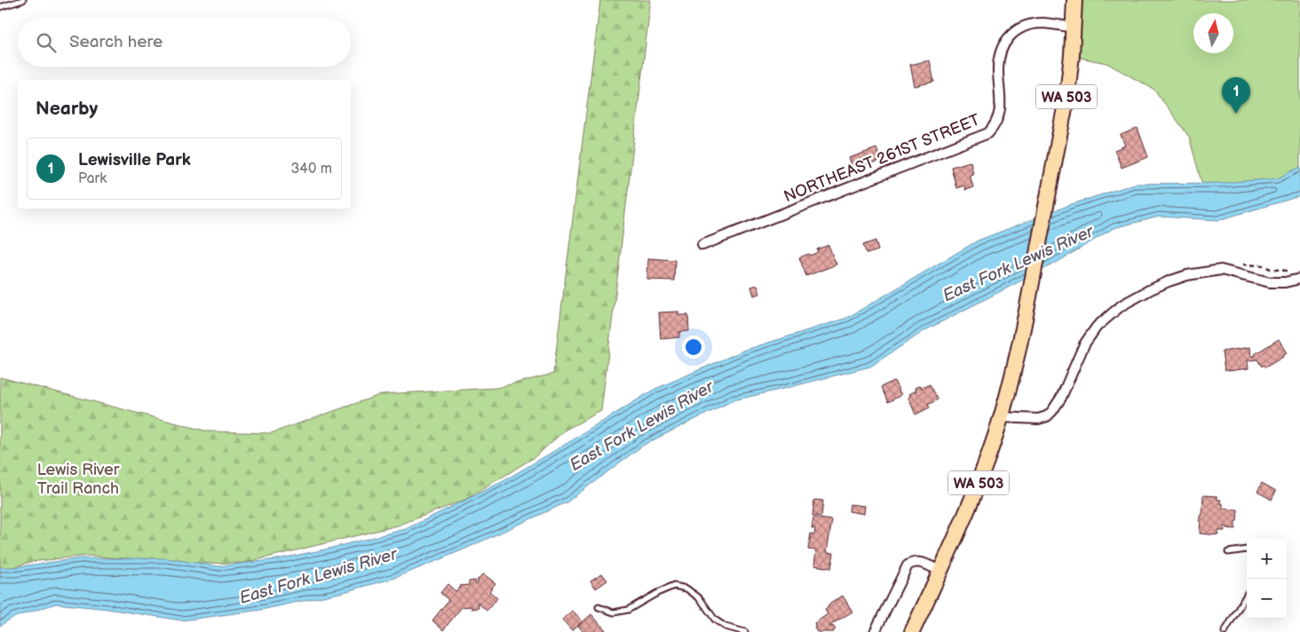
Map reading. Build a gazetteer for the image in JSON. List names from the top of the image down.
{
  "streets": {
    "main road": ["WA 503"],
    "street": ["NORTHEAST 261ST STREET"]
  },
  "crossings": [
    ["WA 503", "NORTHEAST 261ST STREET"]
  ],
  "water": ["East Fork Lewis River"],
  "parks": ["Lewis River Trail Ranch"],
  "north": "top",
  "page": {
    "search": "Search here",
    "pins": "1",
    "heading": "Nearby",
    "list": [
      {
        "mark": "1",
        "name": "Lewisville Park",
        "note": "Park",
        "value": "340 m"
      }
    ],
    "map_buttons": ["+", "−"]
  }
}
